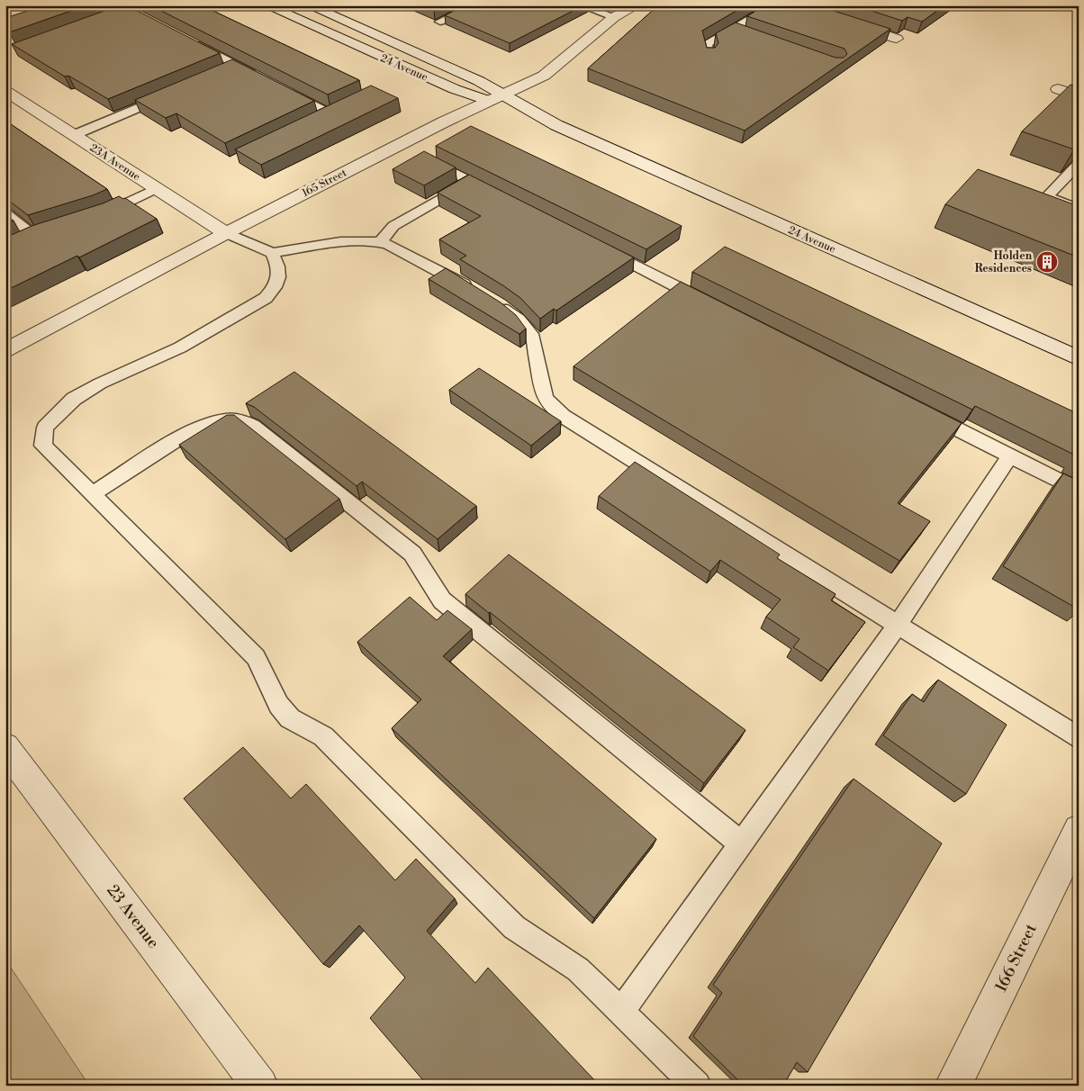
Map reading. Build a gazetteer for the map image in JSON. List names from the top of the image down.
{
  "streets": {
    "street": [
      "24 Avenue",
      "23A Avenue",
      "165 Street",
      "23 Avenue",
      "166 Street"
    ]
  },
  "crossings": [
    ["24 Avenue", "165 Street"],
    ["23A Avenue", "165 Street"]
  ],
  "places": {
    "building": ["Holden Residences"]
  }
}
